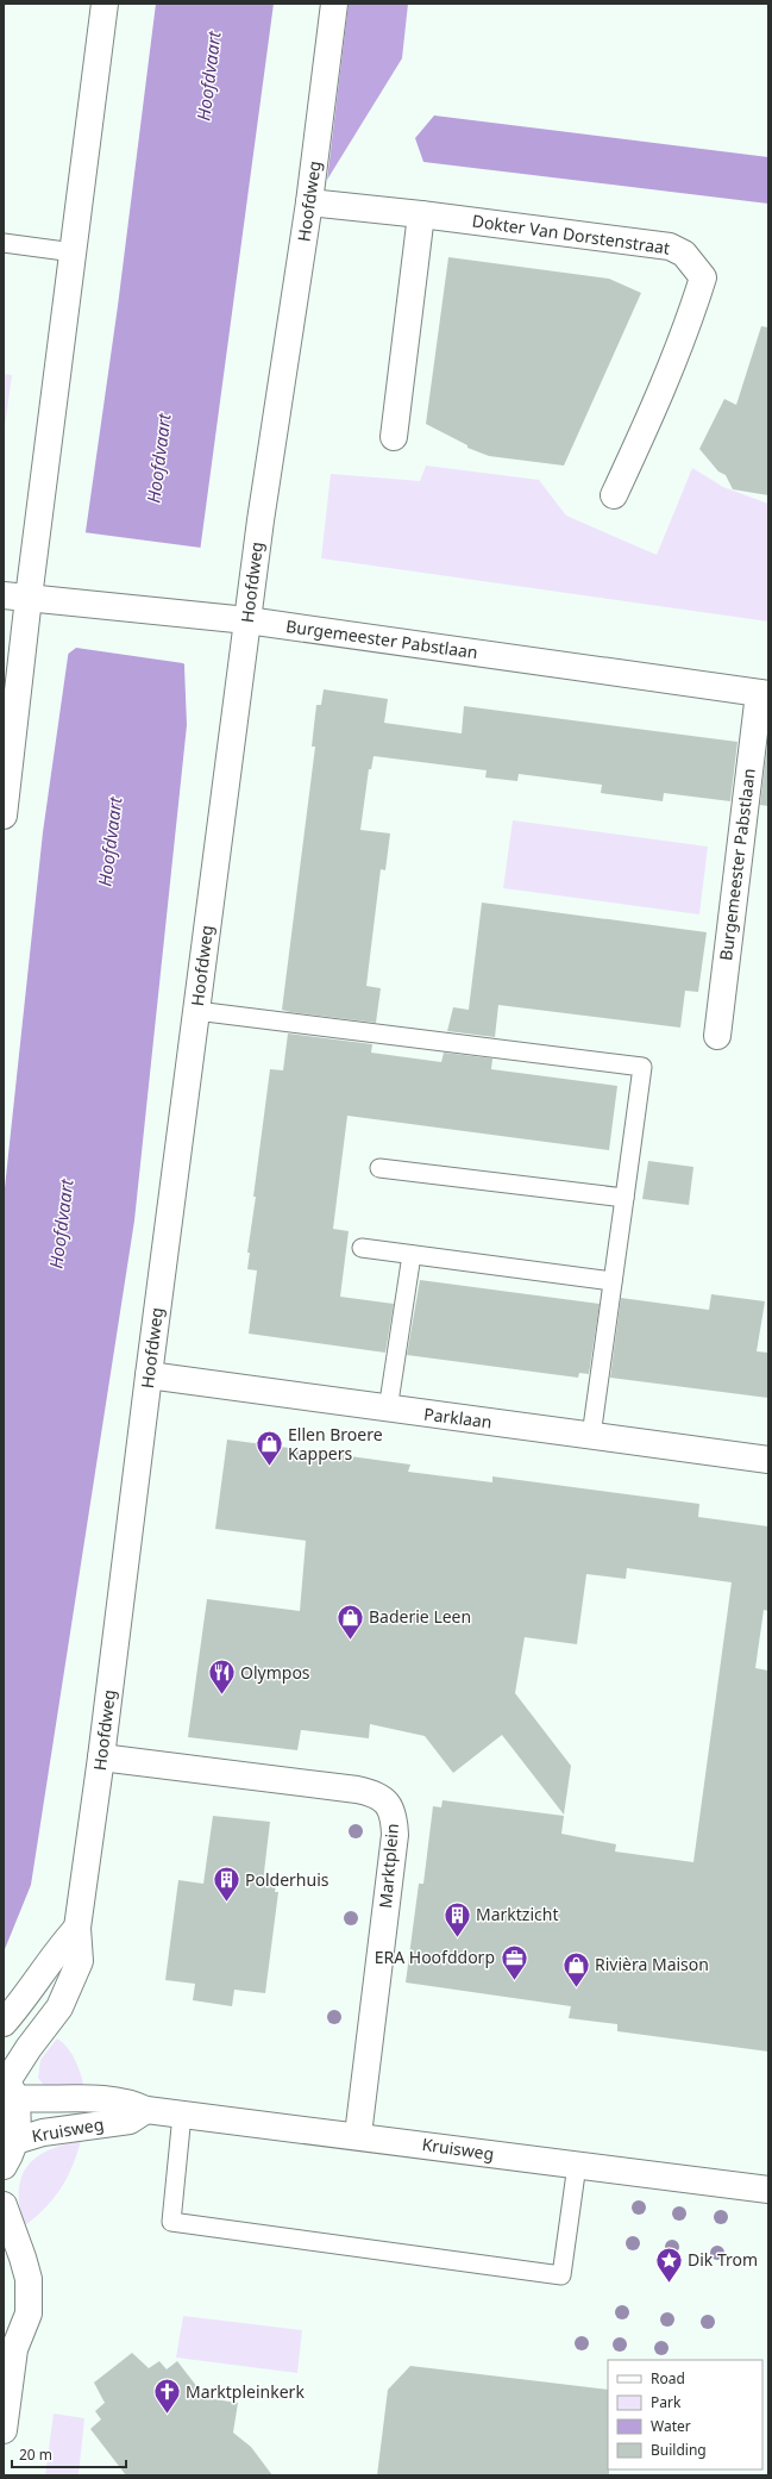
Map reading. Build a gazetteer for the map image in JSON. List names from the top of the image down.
{
  "streets": {
    "street": [
      "Hoofdweg",
      "Dokter Van Dorstenstraat",
      "Burgemeester Pabstlaan",
      "Parklaan",
      "Marktplein",
      "Kruisweg"
    ]
  },
  "crossings": [
    ["Hoofdweg", "Dokter Van Dorstenstraat"],
    ["Hoofdweg", "Burgemeester Pabstlaan"],
    ["Hoofdweg", "Parklaan"],
    ["Hoofdweg", "Marktplein"],
    ["Hoofdweg", "Kruisweg"],
    ["Marktplein", "Kruisweg"]
  ],
  "water": ["Hoofdvaart"],
  "places": {
    "shop": ["Ellen Broere Kappers", "Baderie Leen", "Rivièra Maison"],
    "restaurant": ["Olympos"],
    "building": ["Polderhuis", "Marktzicht"],
    "office": ["ERA Hoofddorp"],
    "place": ["Dik Trom"],
    "church": ["Marktpleinkerk"]
  },
  "legend": [
    "Road",
    "Park",
    "Water",
    "Building"
  ],
  "scale_bar": "20 m"
}
